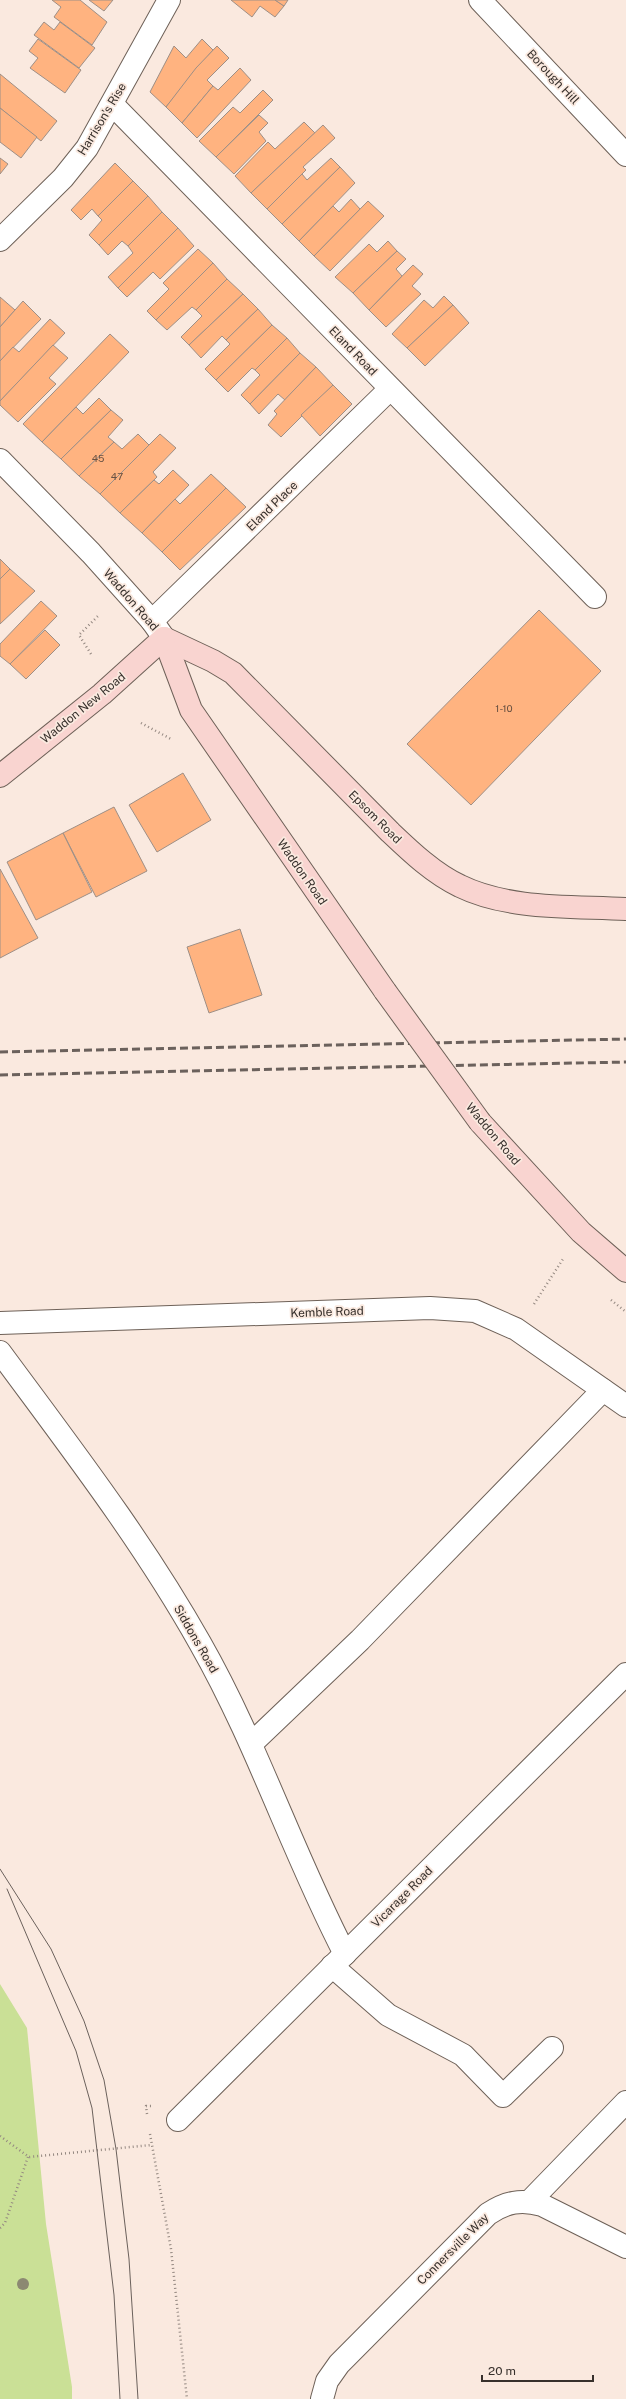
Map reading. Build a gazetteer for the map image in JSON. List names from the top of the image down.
{
  "streets": {
    "street": [
      "Borough Hill",
      "Harrison's Rise",
      "Eland Road",
      "Eland Place",
      "Waddon Road",
      "Waddon New Road",
      "Epsom Road",
      "Kemble Road",
      "Siddons Road",
      "Vicarage Road",
      "Connersville Way"
    ]
  },
  "crossings": [
    ["Harrison's Rise", "Eland Road"],
    ["Eland Road", "Eland Place"],
    ["Eland Place", "Waddon Road"],
    ["Eland Place", "Waddon New Road"],
    ["Eland Place", "Epsom Road"],
    ["Waddon Road", "Waddon New Road"],
    ["Waddon Road", "Epsom Road"],
    ["Waddon New Road", "Epsom Road"],
    ["Siddons Road", "Vicarage Road"]
  ],
  "house_numbers": ["45", "47", "1-10"],
  "scale_bar": "20 m"
}
